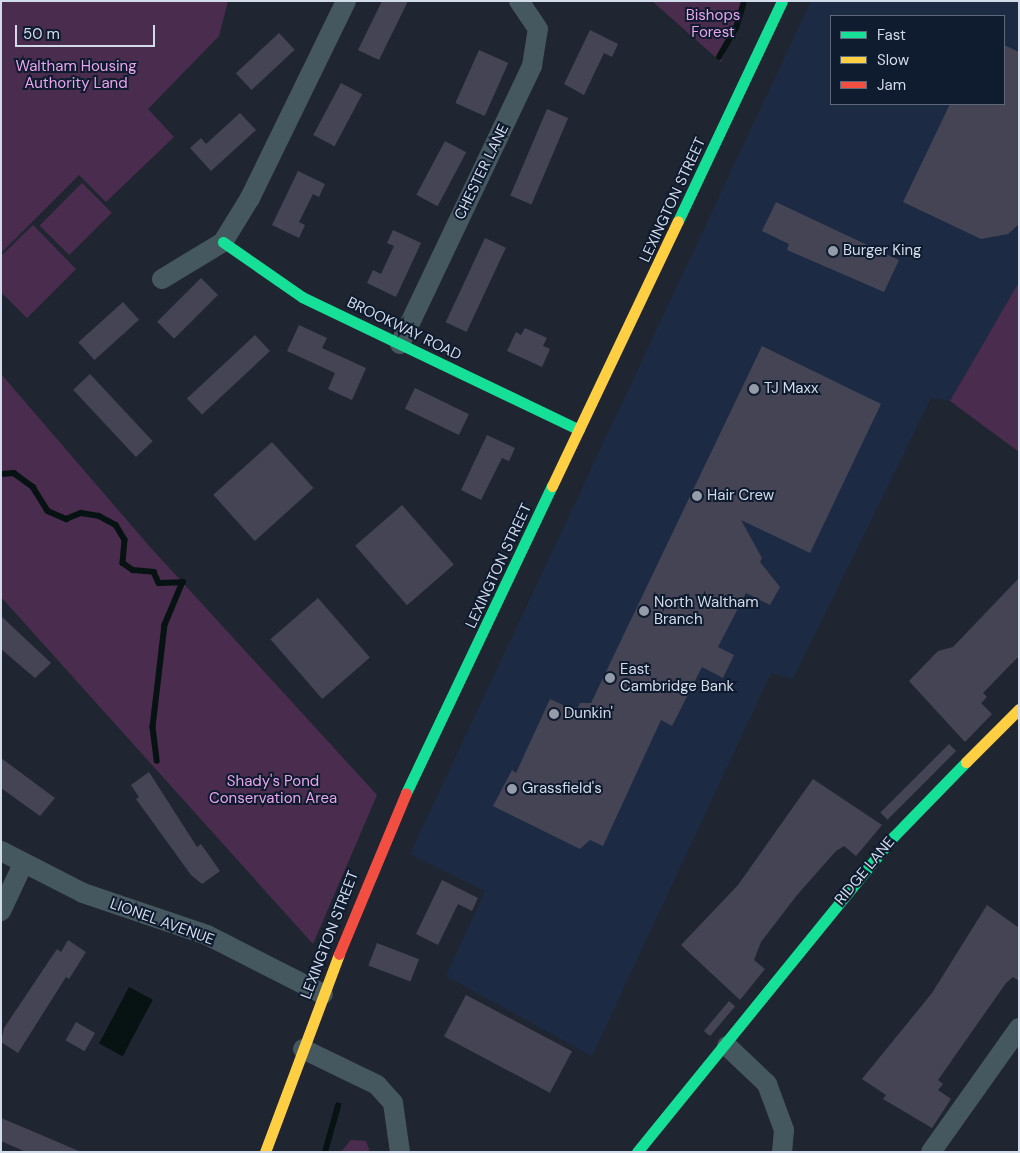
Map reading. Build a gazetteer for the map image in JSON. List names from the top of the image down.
{
  "streets": {
    "main road": ["LEXINGTON STREET", "BROOKWAY ROAD", "RIDGE LANE"],
    "street": ["CHESTER LANE", "LIONEL AVENUE"]
  },
  "crossings": [
    ["CHESTER LANE", "BROOKWAY ROAD"],
    ["LEXINGTON STREET", "BROOKWAY ROAD"],
    ["LEXINGTON STREET", "LIONEL AVENUE"]
  ],
  "parks": ["Bishops Forest", "Waltham Housing Authority Land", "Shady's Pond Conservation Area"],
  "places": [
    "Burger King",
    "TJ Maxx",
    "Hair Crew",
    "North Waltham Branch",
    "East Cambridge Bank",
    "Dunkin'",
    "Grassfield's"
  ],
  "legend": ["Fast", "Slow", "Jam"],
  "scale_bar": "50 m"
}
